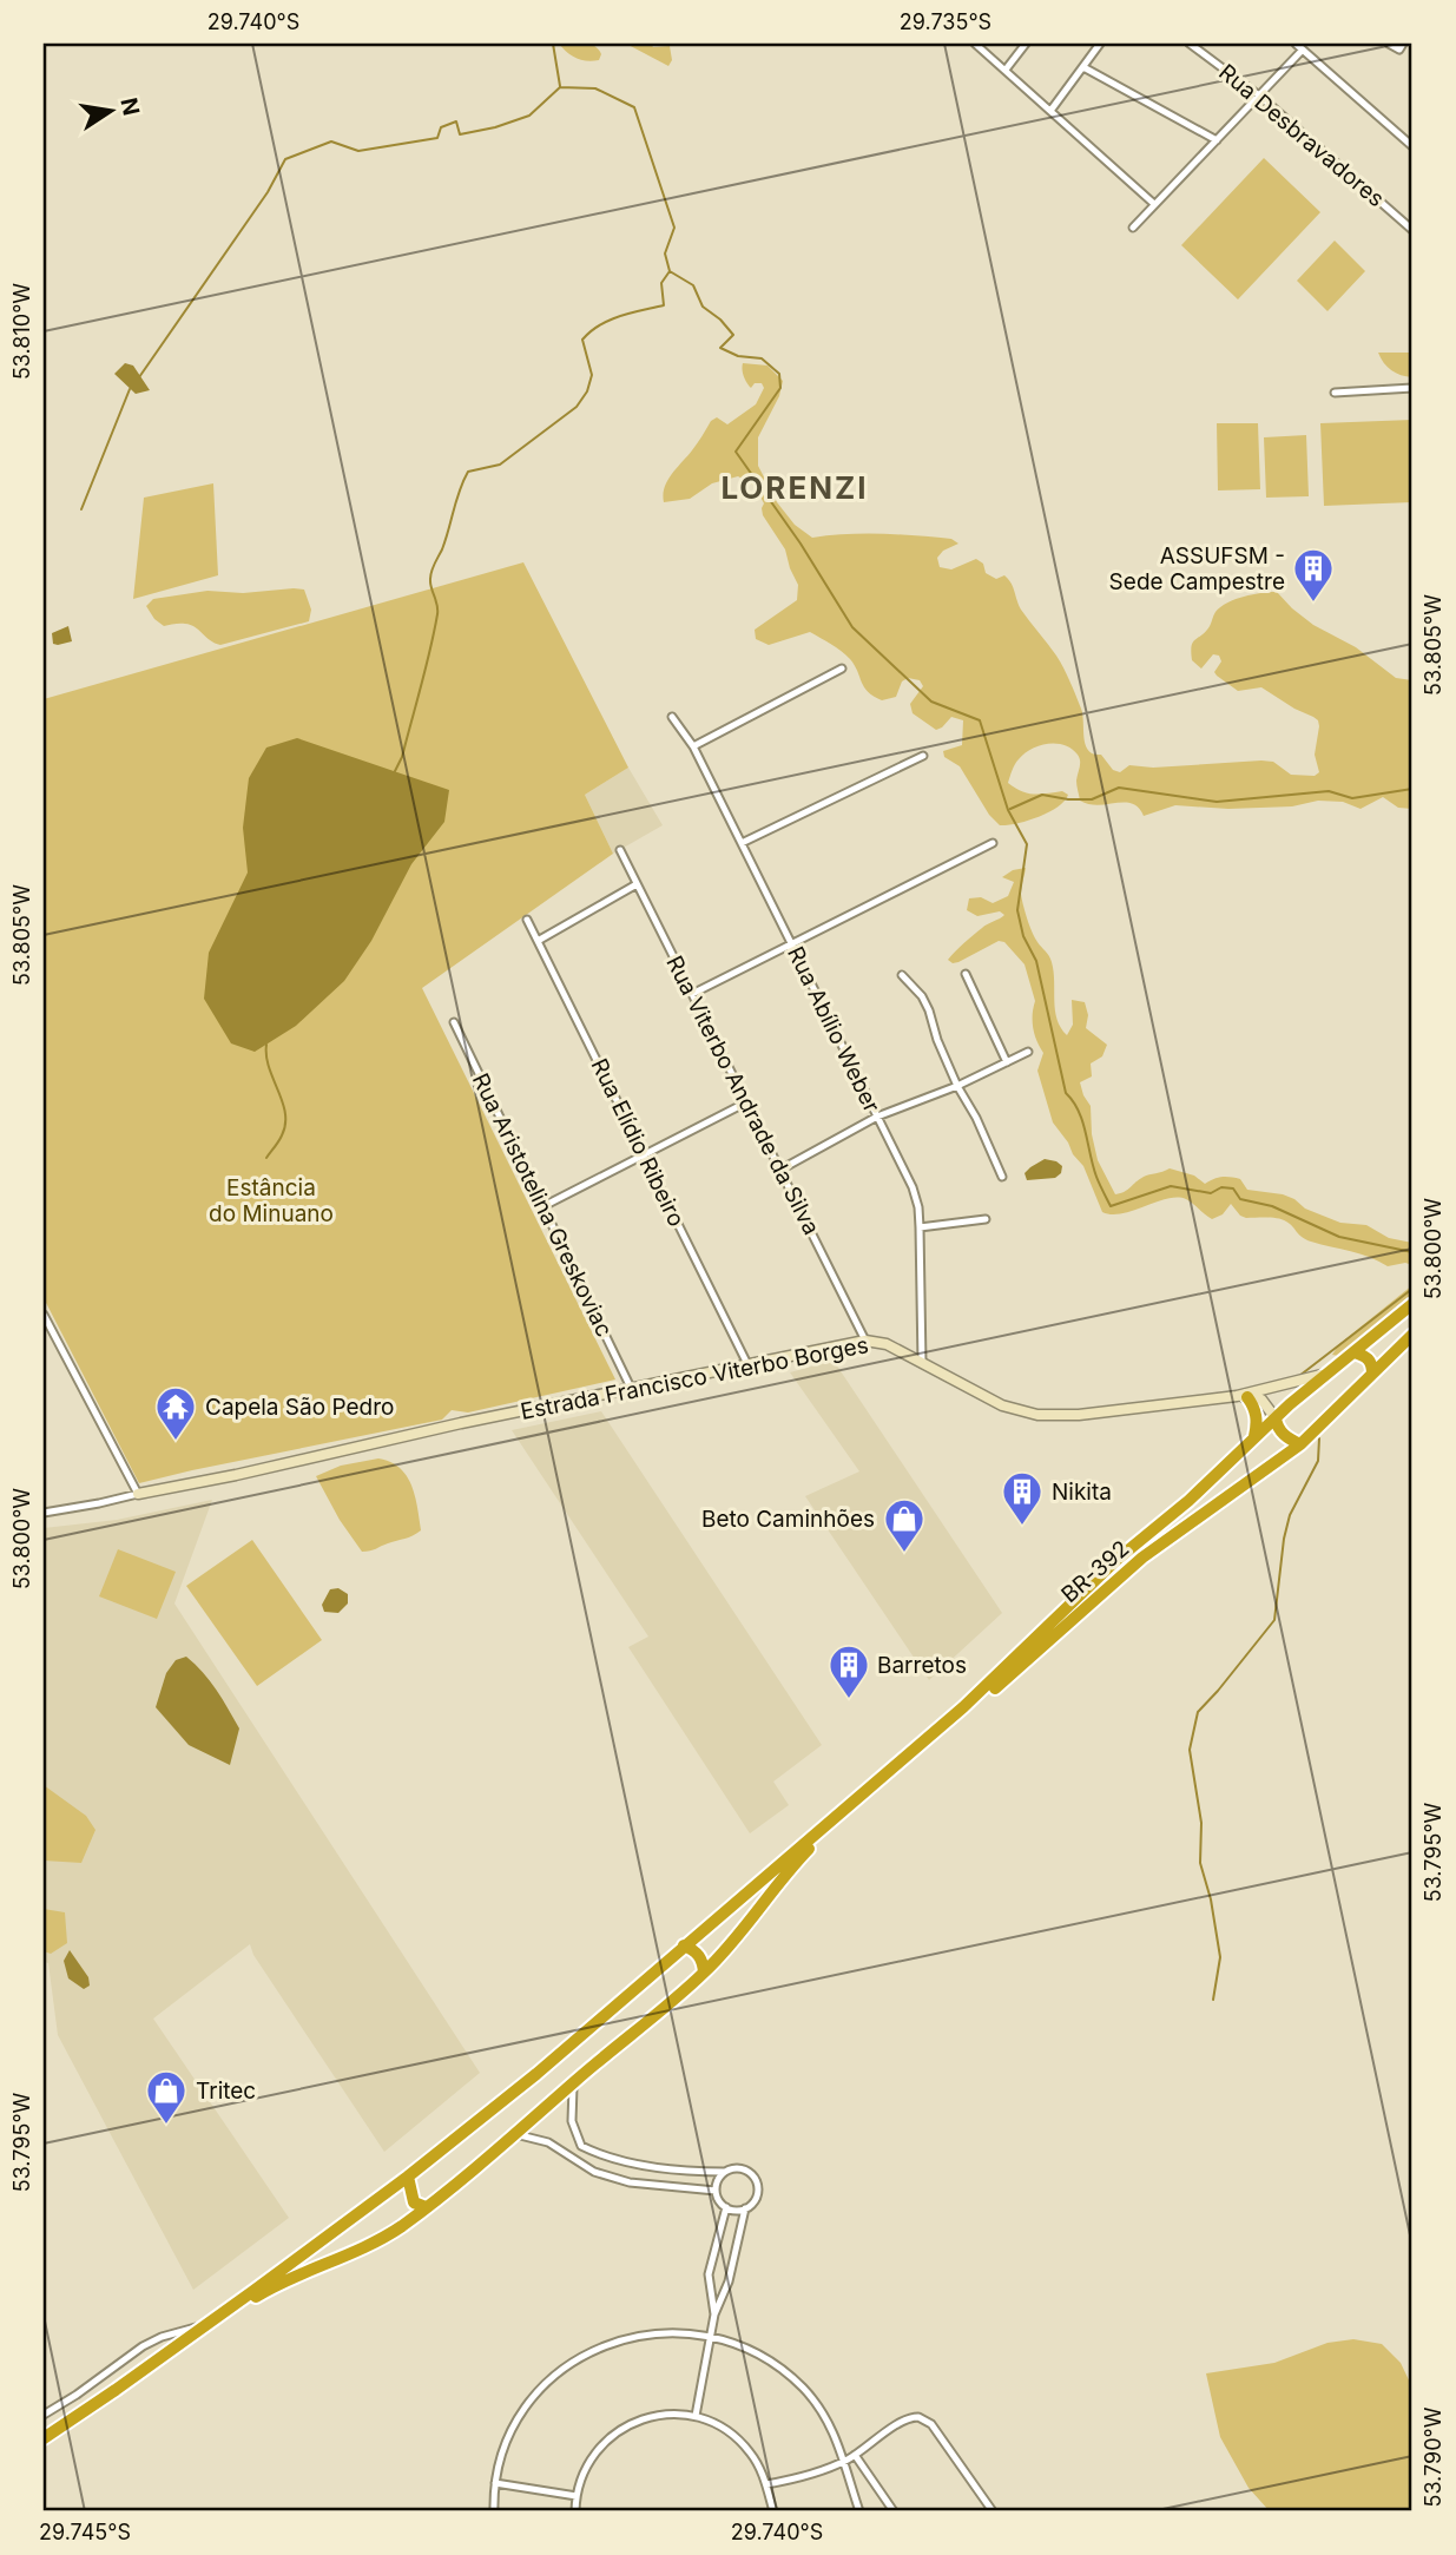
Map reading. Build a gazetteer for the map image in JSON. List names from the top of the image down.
{
  "streets": {
    "highway": ["BR-392"],
    "street": [
      "Rua Desbravadores",
      "Rua Abílio Weber",
      "Rua Viterbo Andrade da Silva",
      "Rua Elídio Ribeiro",
      "Rua Aristotelina Greskoviac",
      "Estrada Francisco Viterbo Borges"
    ]
  },
  "crossings": [
    ["Rua Abílio Weber", "Estrada Francisco Viterbo Borges"],
    ["Rua Viterbo Andrade da Silva", "Estrada Francisco Viterbo Borges"],
    ["Rua Elídio Ribeiro", "Estrada Francisco Viterbo Borges"],
    ["Rua Aristotelina Greskoviac", "Estrada Francisco Viterbo Borges"],
    ["Estrada Francisco Viterbo Borges", "BR-392"]
  ],
  "districts": ["LORENZI"],
  "parks": ["Estância do Minuano"],
  "places": {
    "building": ["ASSUFSM - Sede Campestre", "Nikita", "Barretos"],
    "temple": ["Capela São Pedro"],
    "shop": ["Beto Caminhões", "Tritec"]
  },
  "north": "right",
  "coordinates": [
    "29.740°S",
    "29.735°S",
    "53.810°W",
    "53.805°W",
    "53.800°W",
    "53.795°W",
    "53.790°W",
    "29.745°S"
  ]
}
